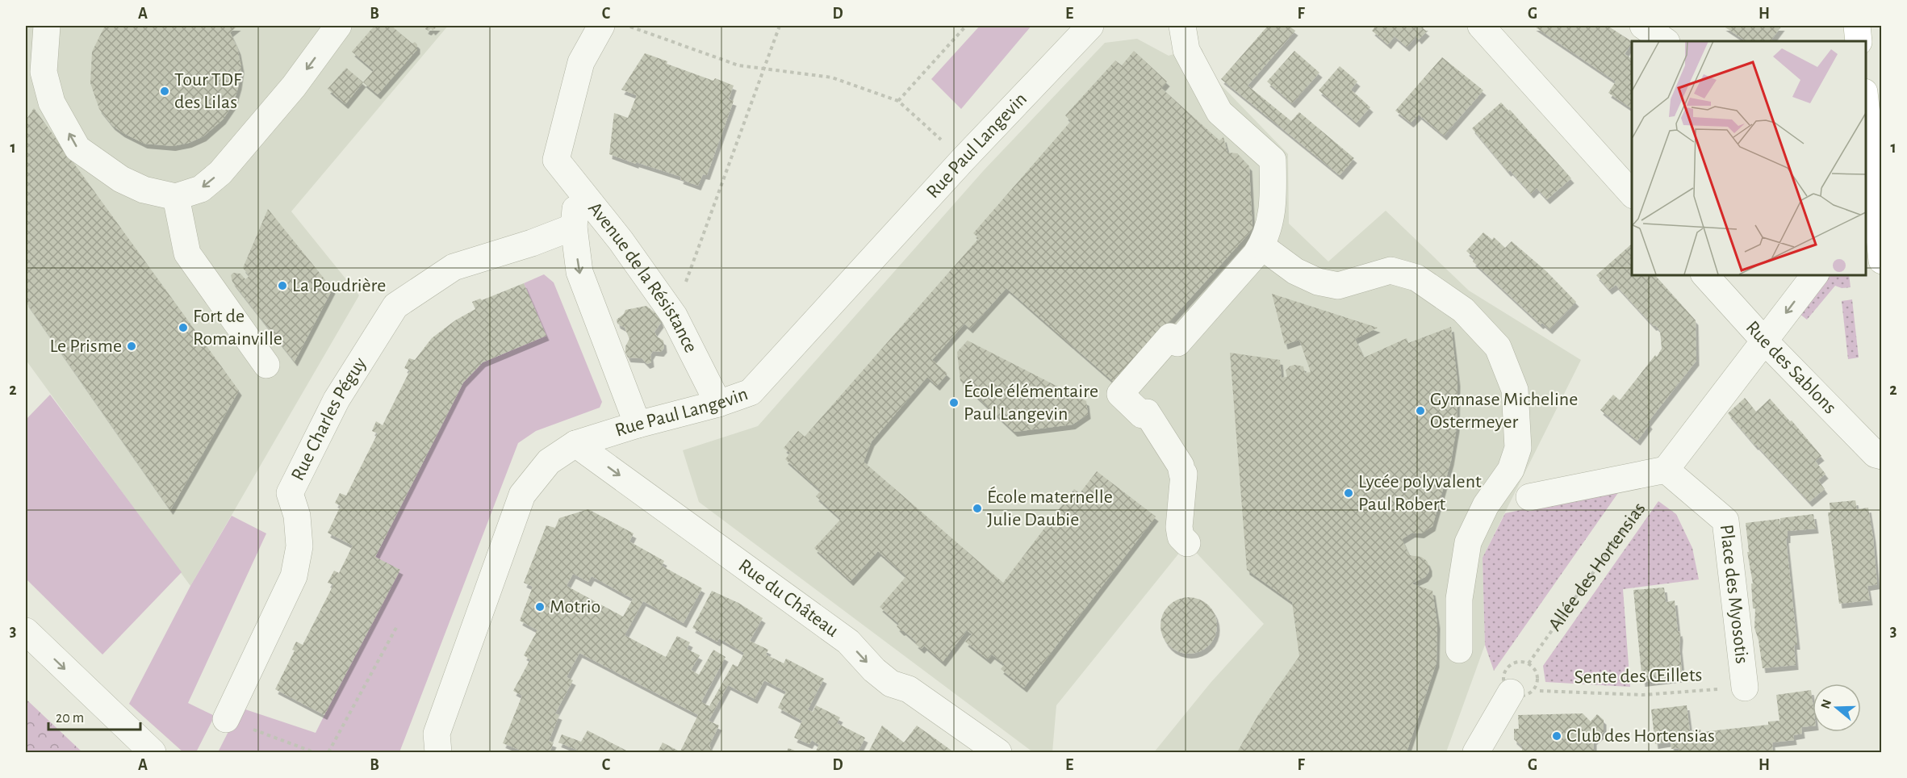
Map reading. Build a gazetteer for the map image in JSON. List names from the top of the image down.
{
  "streets": {
    "street": [
      "Rue Paul Langevin",
      "Avenue de la Résistance",
      "Rue des Sablons",
      "Rue Charles Péguy",
      "Allée des Hortensias",
      "Place des Myosotis",
      "Rue du Château"
    ],
    "path": ["Sente des Œillets"]
  },
  "crossings": [
    ["Rue Paul Langevin", "Avenue de la Résistance"],
    ["Rue Paul Langevin", "Rue du Château"],
    ["Allée des Hortensias", "Place des Myosotis"],
    ["Place des Myosotis", "Sente des Œillets"]
  ],
  "one_way": ["Rue du Château"],
  "places": [
    "Tour TDF des Lilas",
    "La Poudrière",
    "Fort de Romainville",
    "Le Prisme",
    "École élémentaire Paul Langevin",
    "Gymnase Micheline Ostermeyer",
    "Lycée polyvalent Paul Robert",
    "École maternelle Julie Daubie",
    "Motrio",
    "Club des Hortensias"
  ],
  "scale_bar": "20 m",
  "north": "left",
  "grid": {
    "columns": [
      "A",
      "B",
      "C",
      "D",
      "E",
      "F",
      "G",
      "H"
    ],
    "rows": ["1", "2", "3"]
  }
}
